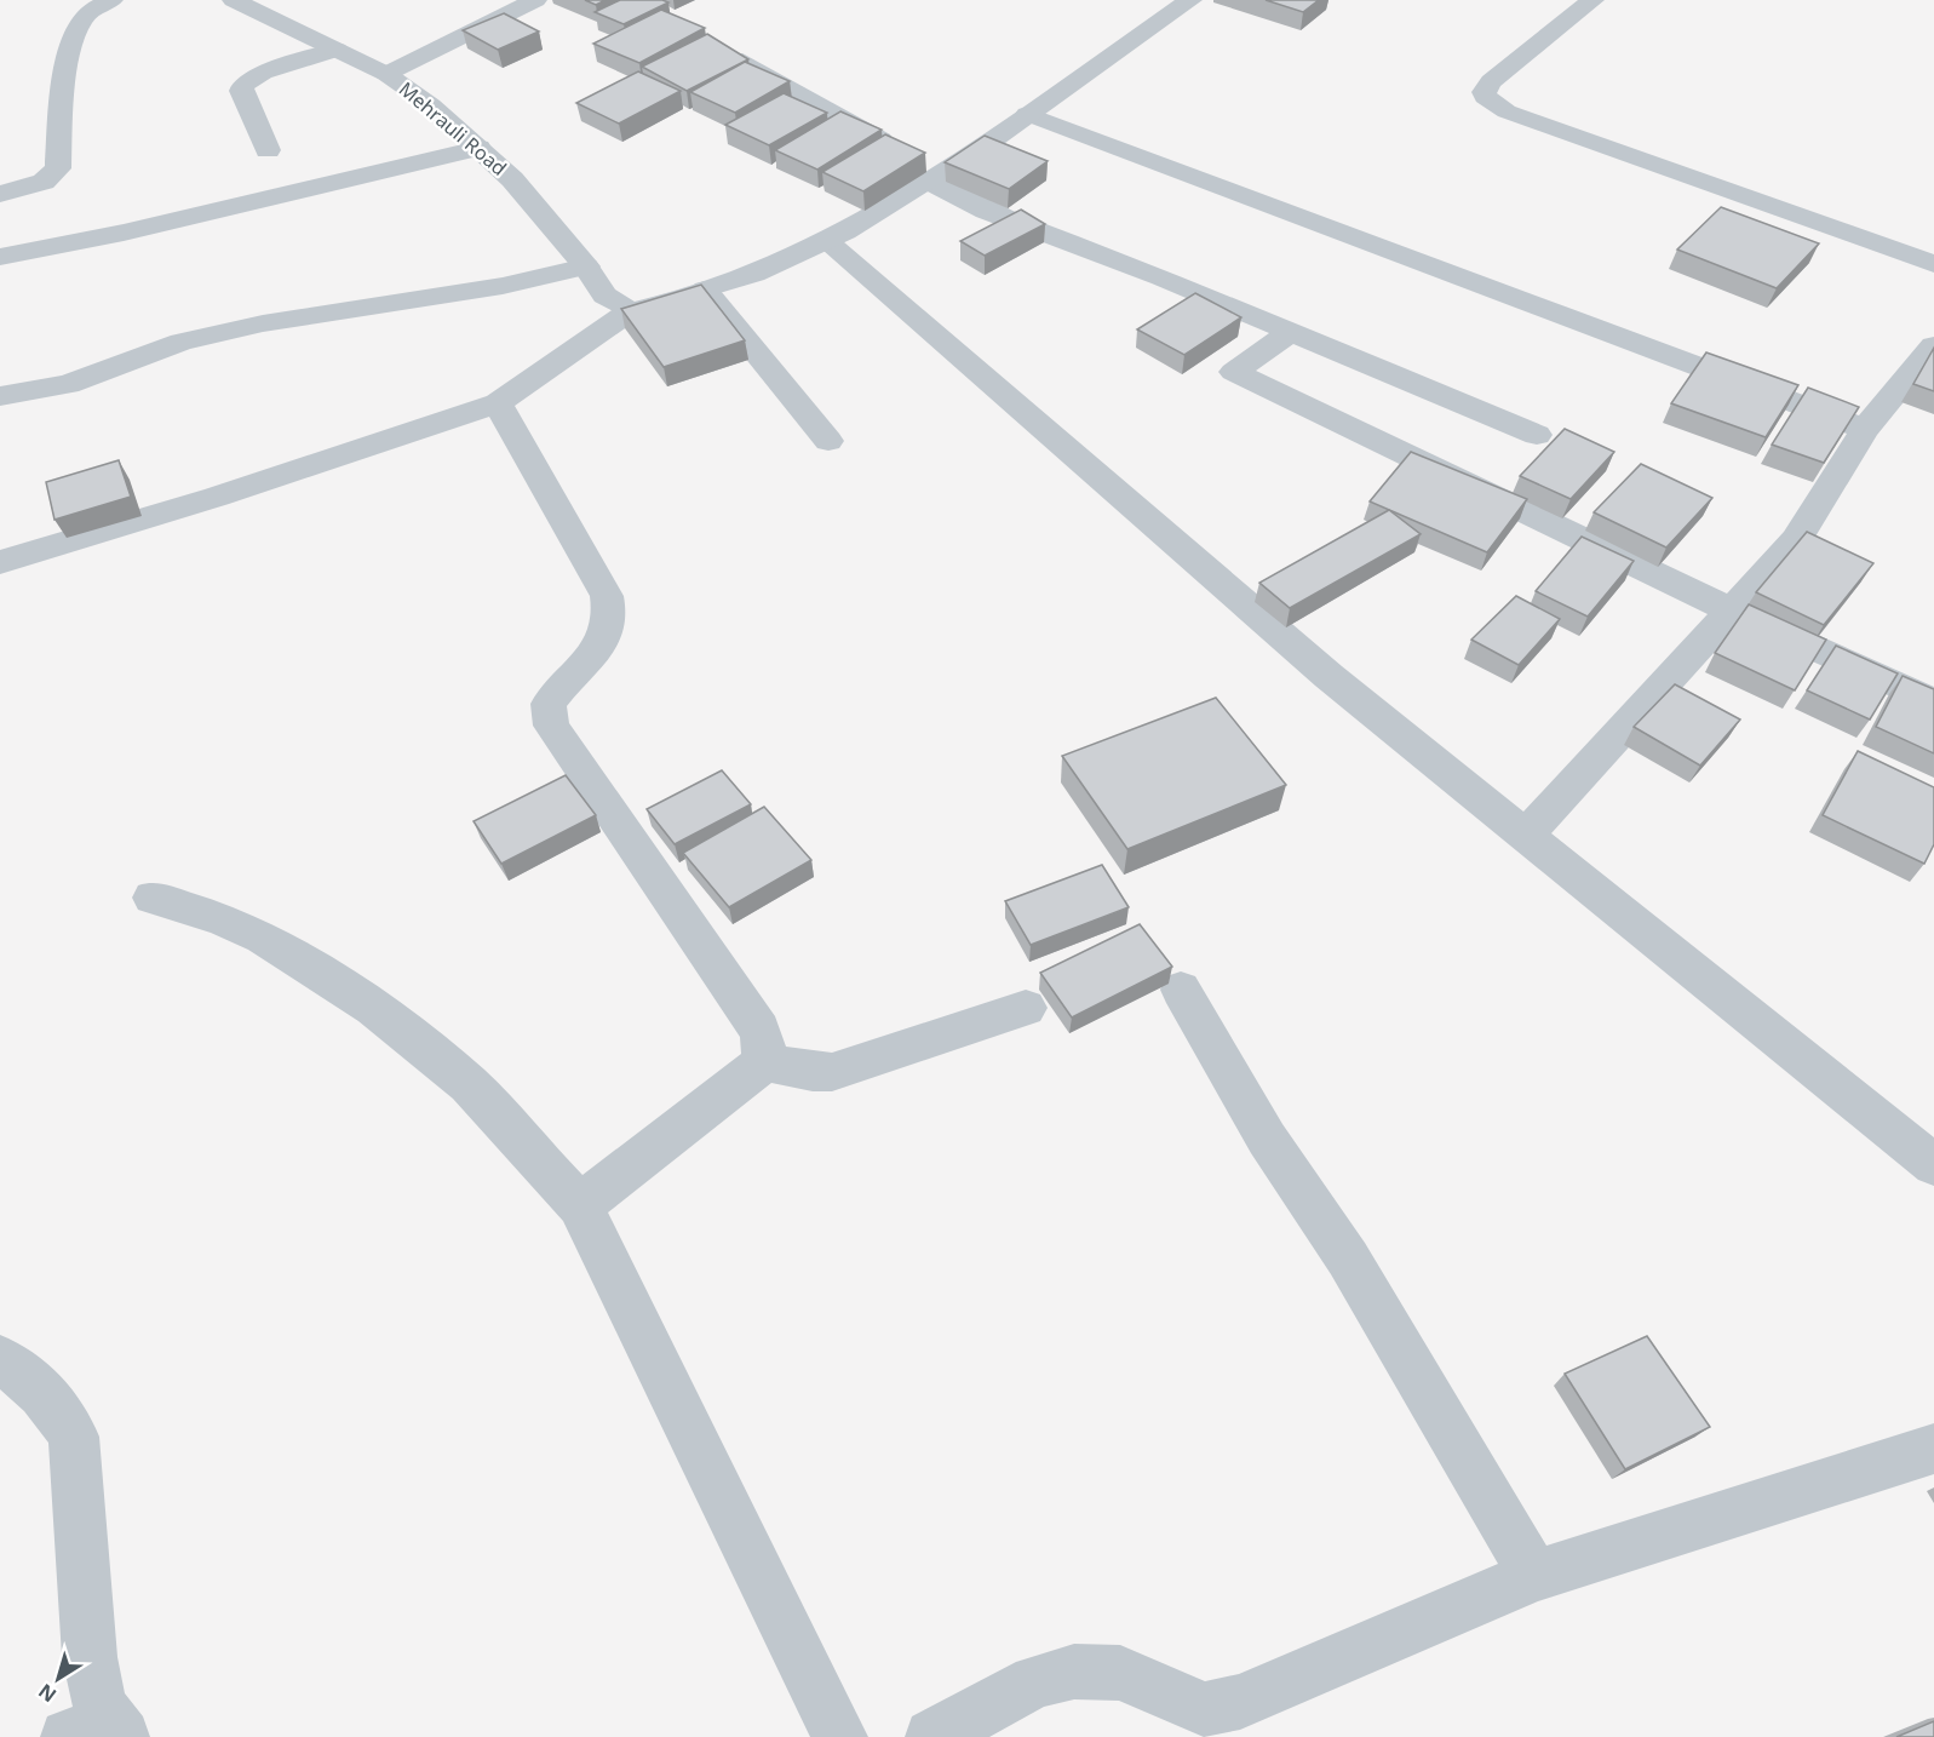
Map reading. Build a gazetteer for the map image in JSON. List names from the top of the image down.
{
  "streets": {
    "street": ["Mehrauli Road"]
  },
  "north": "bottom left"
}
